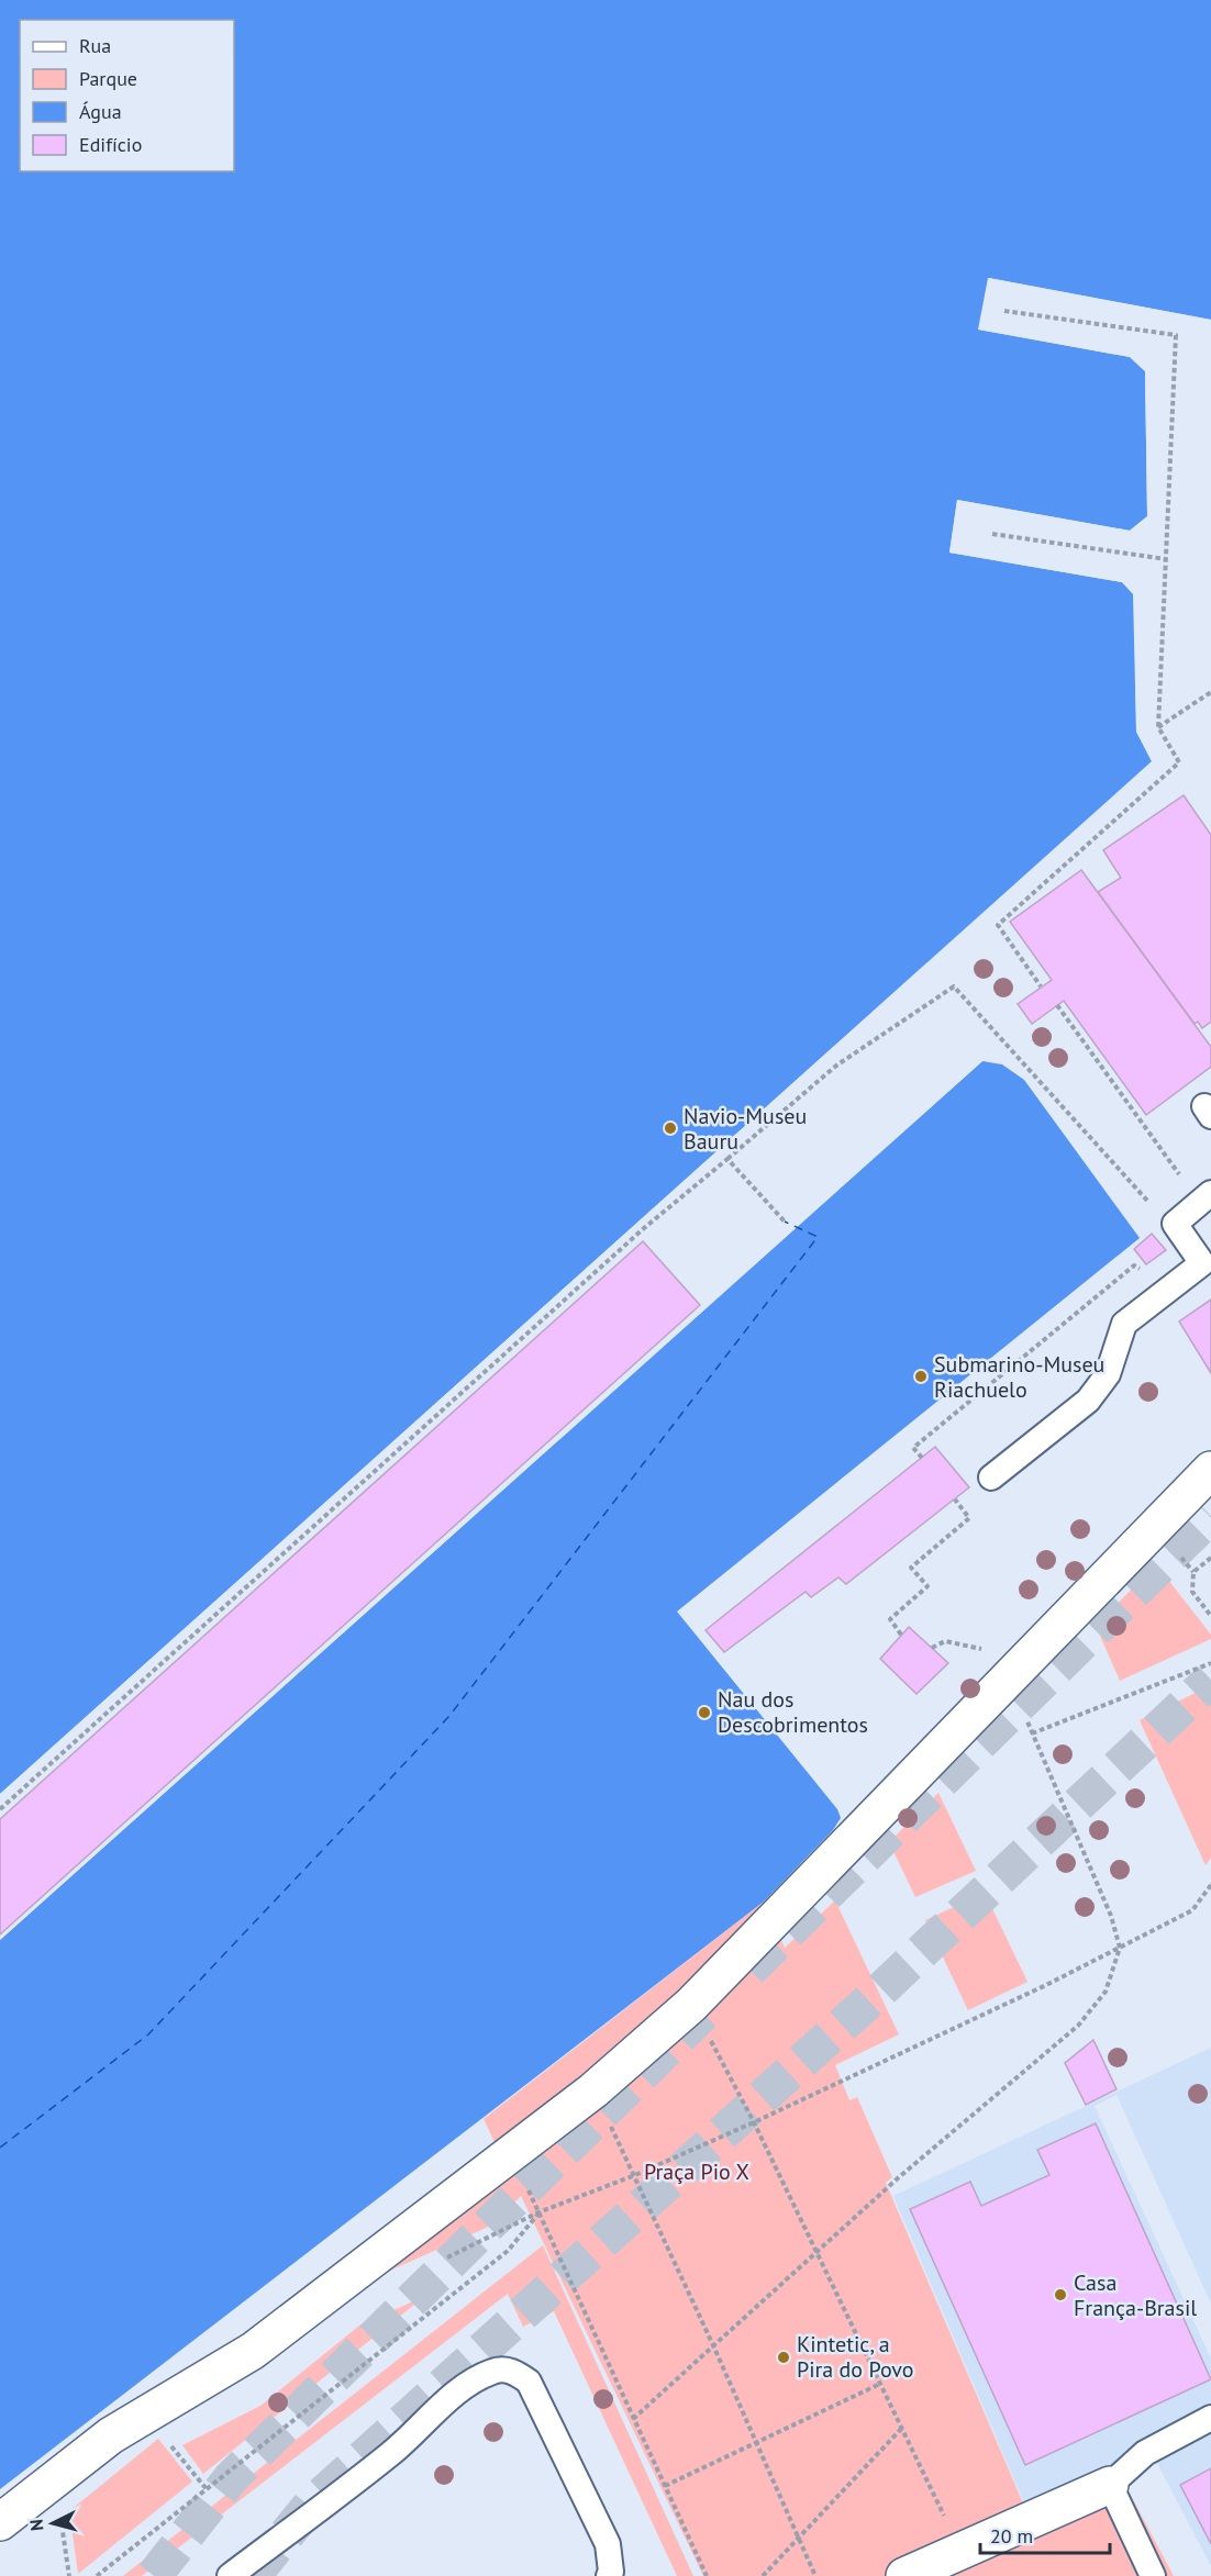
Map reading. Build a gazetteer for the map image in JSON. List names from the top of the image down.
{
  "parks": ["Praça Pio X"],
  "places": [
    "Navio-Museu Bauru",
    "Submarino-Museu Riachuelo",
    "Nau dos Descobrimentos",
    "Casa França-Brasil",
    "Kintetic, a Pira do Povo"
  ],
  "legend": [
    "Rua",
    "Parque",
    "Água",
    "Edifício"
  ],
  "scale_bar": "20 m",
  "north": "left"
}
